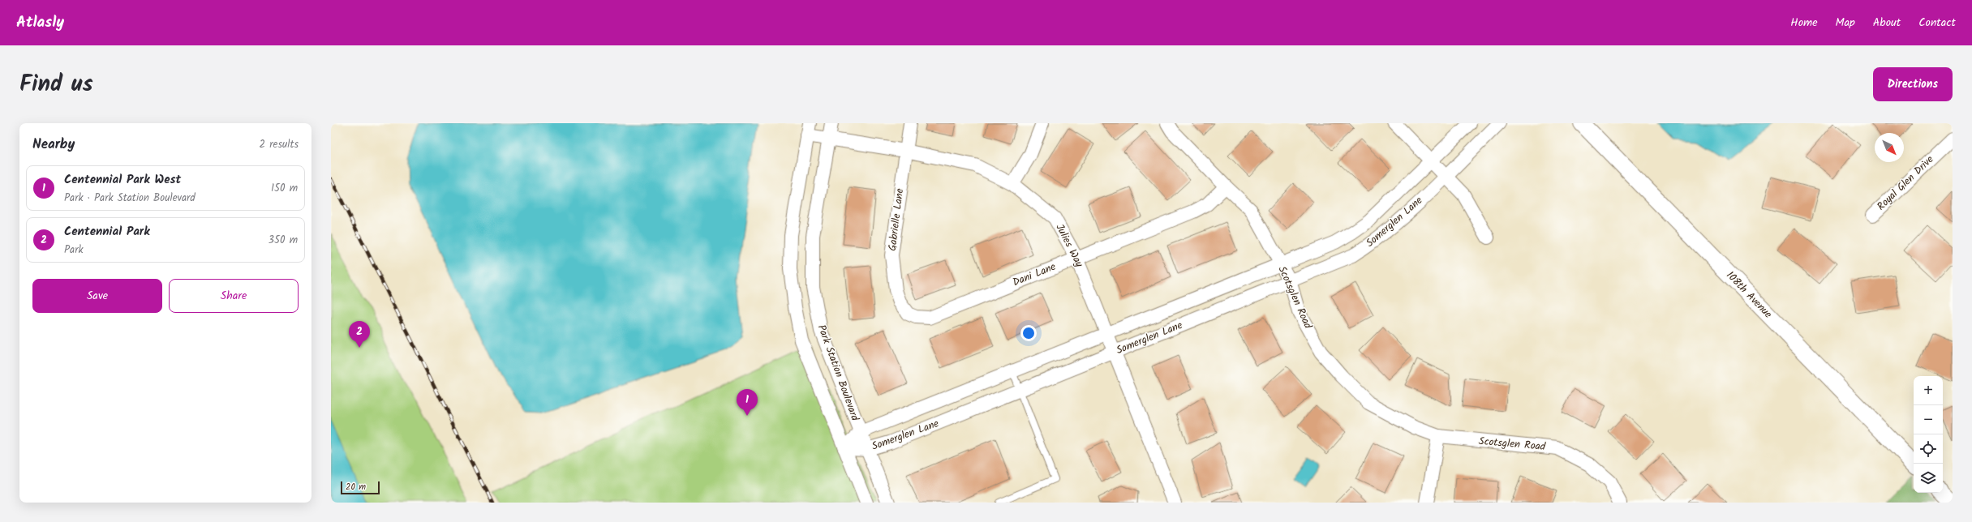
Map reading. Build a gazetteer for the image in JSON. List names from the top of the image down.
{
  "streets": {
    "street": [
      "Royal Glen Drive",
      "Gabrielle Lane",
      "Somerglen Lane",
      "Julies Way",
      "Dani Lane",
      "108th Avenue",
      "Scotsglen Road",
      "Park Station Boulevard"
    ]
  },
  "crossings": [
    ["Gabrielle Lane", "Julies Way"],
    ["Gabrielle Lane", "Dani Lane"],
    ["Somerglen Lane", "Julies Way"],
    ["Somerglen Lane", "Scotsglen Road"],
    ["Somerglen Lane", "Park Station Boulevard"],
    ["Julies Way", "Dani Lane"],
    ["Julies Way", "Park Station Boulevard"],
    ["Dani Lane", "Scotsglen Road"]
  ],
  "scale_bar": "20 m",
  "north": "bottom right",
  "page": {
    "header": "Atlasly",
    "nav": [
      "Home",
      "Map",
      "About",
      "Contact"
    ],
    "title": "Find us",
    "buttons": [
      "Directions",
      ["Save", "Share"]
    ],
    "heading": ["Nearby", "2 results"],
    "list": [
      {
        "mark": "1",
        "name": "Centennial Park West",
        "note": "Park · Park Station Boulevard",
        "value": "150 m"
      },
      {
        "mark": "2",
        "name": "Centennial Park",
        "note": "Park",
        "value": "350 m"
      }
    ],
    "pins": ["2", "1"],
    "map_buttons": ["+", "−"],
    "scale": "20 m"
  }
}
